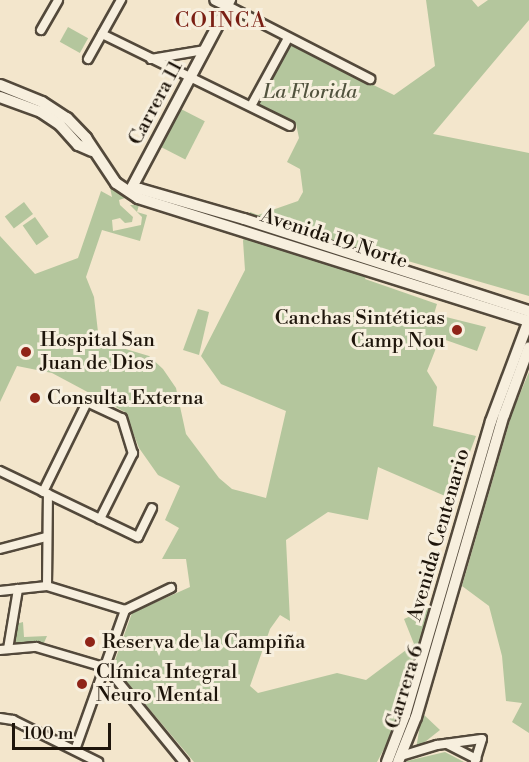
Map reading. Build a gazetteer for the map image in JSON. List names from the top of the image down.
{
  "streets": {
    "street": [
      "Carrera 11",
      "Avenida 19 Norte",
      "Avenida Centenario",
      "Carrera 6"
    ]
  },
  "crossings": [
    ["Carrera 11", "Avenida 19 Norte"],
    ["Avenida 19 Norte", "Avenida Centenario"]
  ],
  "districts": ["COINCA"],
  "parks": ["La Florida"],
  "places": [
    "Canchas Sintéticas Camp Nou",
    "Hospital San Juan de Dios",
    "Consulta Externa",
    "Reserva de la Campiña",
    "Clínica Integral Neuro Mental"
  ],
  "scale_bar": "100 m"
}
